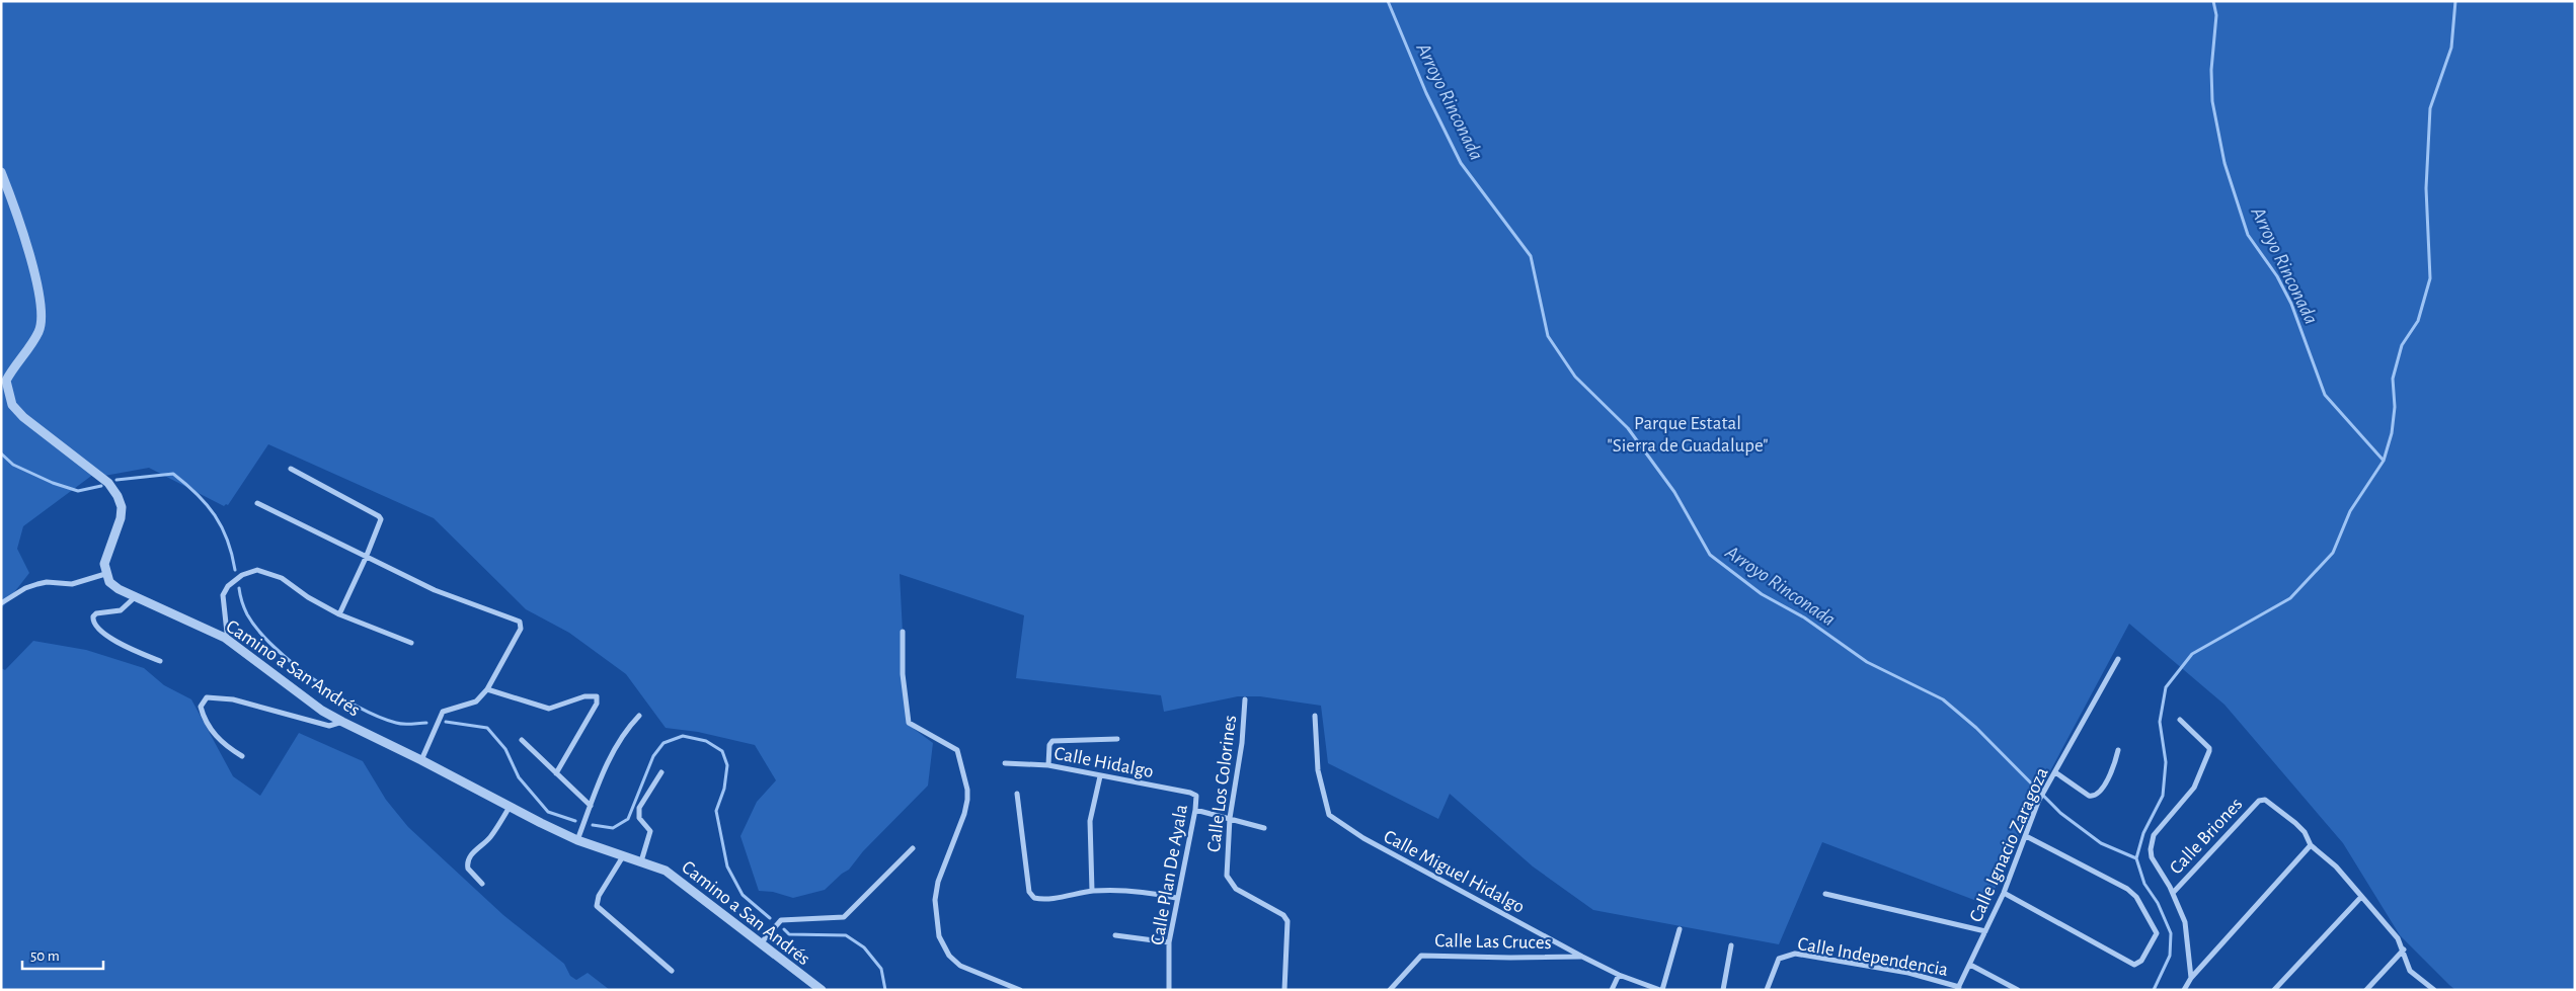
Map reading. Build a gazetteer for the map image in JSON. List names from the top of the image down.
{
  "streets": {
    "street": [
      "Camino a San Andrés",
      "Calle Hidalgo",
      "Calle Los Colorines",
      "Calle Briones",
      "Calle Ignacio Zaragoza",
      "Calle Miguel Hidalgo",
      "Calle Plan De Ayala",
      "Calle Las Cruces",
      "Calle Independencia"
    ]
  },
  "crossings": [
    ["Calle Hidalgo", "Calle Plan De Ayala"],
    ["Calle Ignacio Zaragoza", "Calle Independencia"],
    ["Calle Miguel Hidalgo", "Calle Las Cruces"]
  ],
  "water": ["Arroyo Rinconada"],
  "parks": ["Parque Estatal \"Sierra de Guadalupe\""],
  "scale_bar": "50 m"
}
